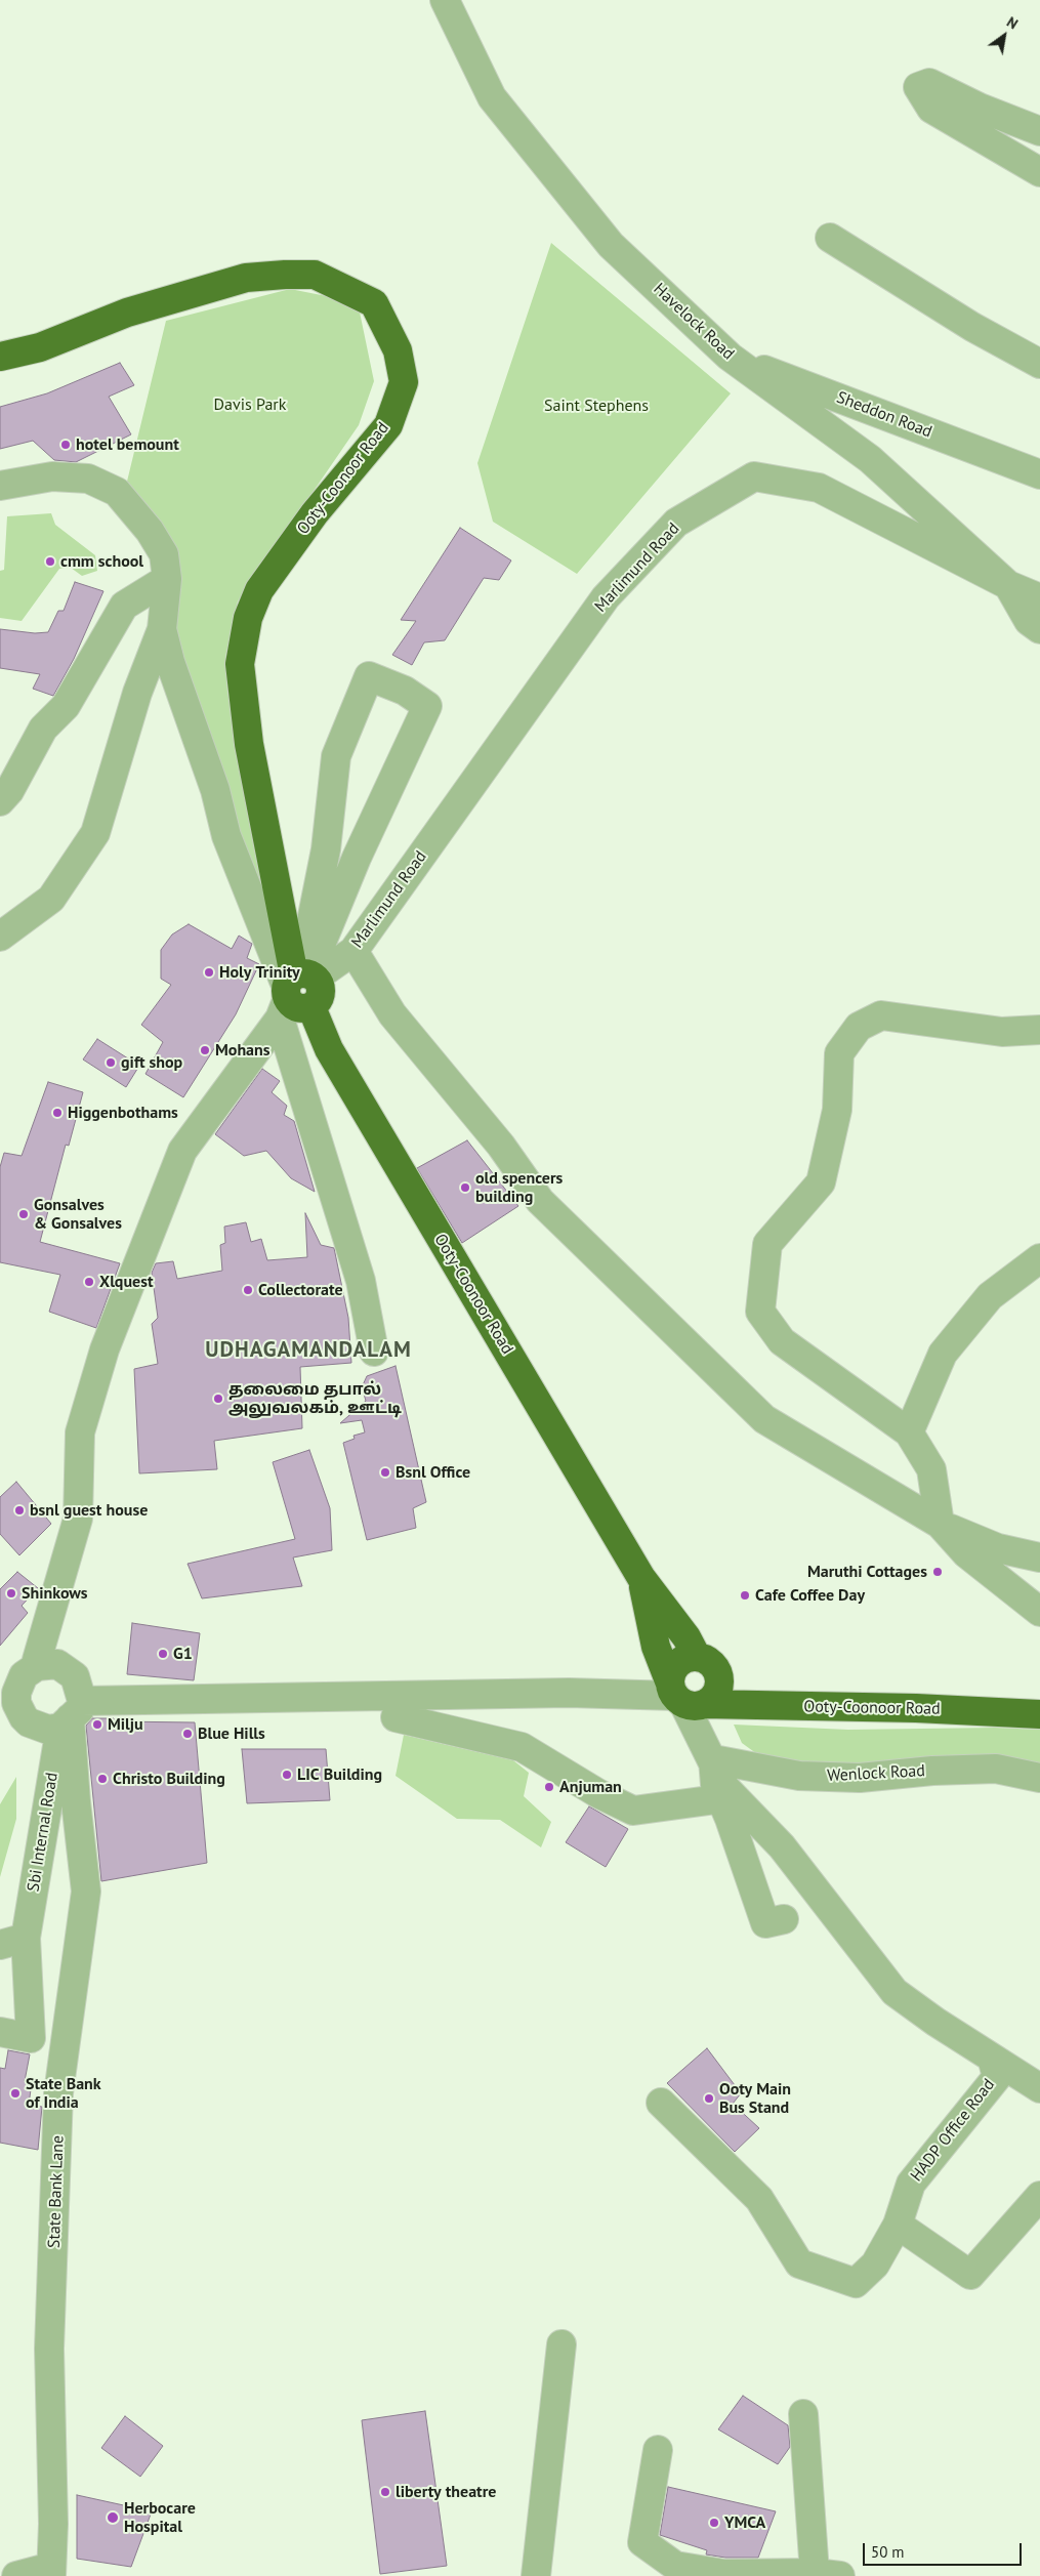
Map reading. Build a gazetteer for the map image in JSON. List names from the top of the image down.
{
  "streets": {
    "highway": ["Ooty-Coonoor Road"],
    "street": [
      "Havelock Road",
      "Sheddon Road",
      "Marlimund Road",
      "Wenlock Road",
      "Sbi Internal Road",
      "HADP Office Road",
      "State Bank Lane"
    ]
  },
  "crossings": [
    ["Havelock Road", "Sheddon Road"],
    ["Havelock Road", "Marlimund Road"],
    ["Ooty-Coonoor Road", "Marlimund Road"],
    ["Sbi Internal Road", "State Bank Lane"]
  ],
  "districts": ["UDHAGAMANDALAM"],
  "parks": ["Davis Park", "Saint Stephens"],
  "places": [
    "hotel bemount",
    "cmm school",
    "Holy Trinity",
    "Mohans",
    "gift shop",
    "Higgenbothams",
    "old spencers building",
    "Gonsalves & Gonsalves",
    "Xlquest",
    "Collectorate",
    "தலைமை தபால் அலுவலகம், ஊட்டி",
    "Bsnl Office",
    "bsnl guest house",
    "Maruthi Cottages",
    "Shinkows",
    "Cafe Coffee Day",
    "G1",
    "Milju",
    "Blue Hills",
    "LIC Building",
    "Christo Building",
    "Anjuman",
    "State Bank of India",
    "Ooty Main Bus Stand",
    "liberty theatre",
    "Herbocare Hospital",
    "YMCA"
  ],
  "scale_bar": "50 m",
  "north": "top right"
}
